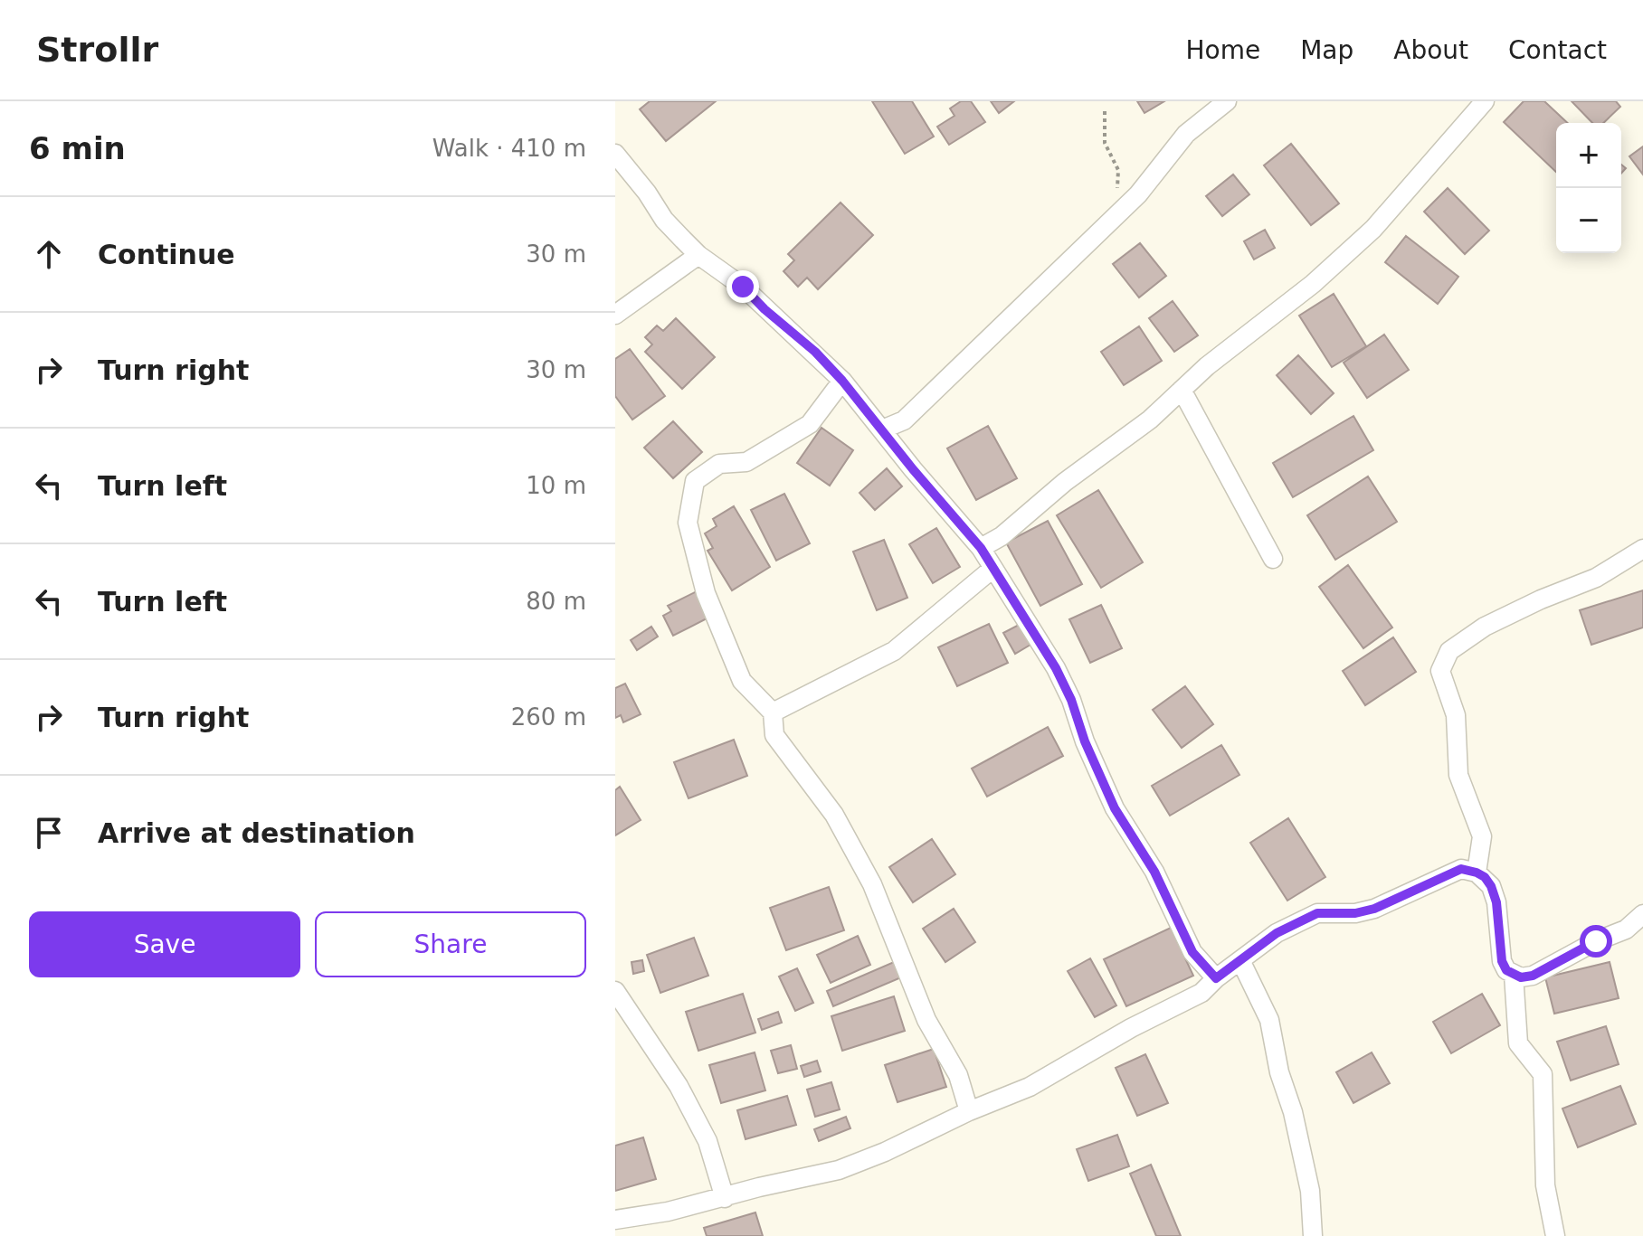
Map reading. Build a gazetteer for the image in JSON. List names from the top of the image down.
{
  "page": {
    "header": "Strollr",
    "nav": [
      "Home",
      "Map",
      "About",
      "Contact"
    ],
    "heading": ["6 min", "Walk · 410 m"],
    "map_buttons": ["+", "−"],
    "list": [
      ["Continue", "30 m"],
      ["Turn right", "30 m"],
      ["Turn left", "10 m"],
      ["Turn left", "80 m"],
      ["Turn right", "260 m"],
      "Arrive at destination"
    ],
    "buttons": ["Save", "Share"]
  }
}
